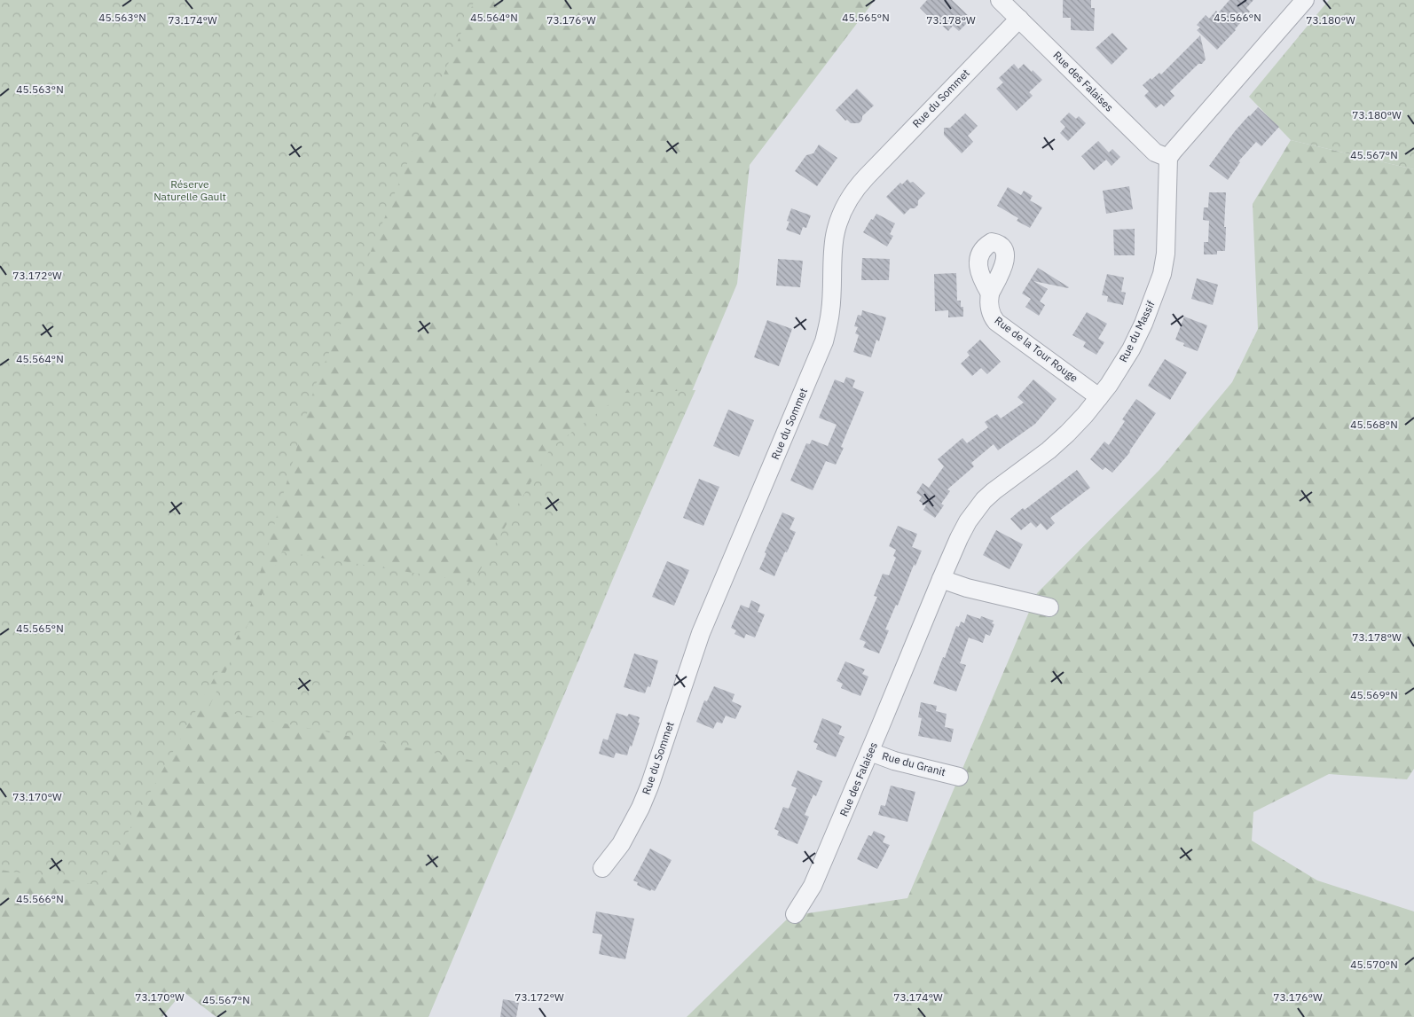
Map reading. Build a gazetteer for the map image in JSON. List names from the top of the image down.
{
  "streets": {
    "street": [
      "Rue des Falaises",
      "Rue du Sommet",
      "Rue du Massif",
      "Rue de la Tour Rouge",
      "Rue du Granit"
    ]
  },
  "crossings": [
    ["Rue des Falaises", "Rue du Sommet"],
    ["Rue des Falaises", "Rue du Massif"],
    ["Rue des Falaises", "Rue du Granit"],
    ["Rue du Massif", "Rue de la Tour Rouge"]
  ],
  "parks": ["Réserve Naturelle Gault"],
  "coordinates": [
    "45.566°N",
    "45.563°N",
    "45.564°N",
    "45.565°N",
    "73.174°W",
    "73.176°W",
    "73.178°W",
    "73.180°W",
    "45.567°N",
    "73.172°W",
    "45.568°N",
    "45.569°N",
    "73.170°W",
    "45.570°N"
  ]
}
